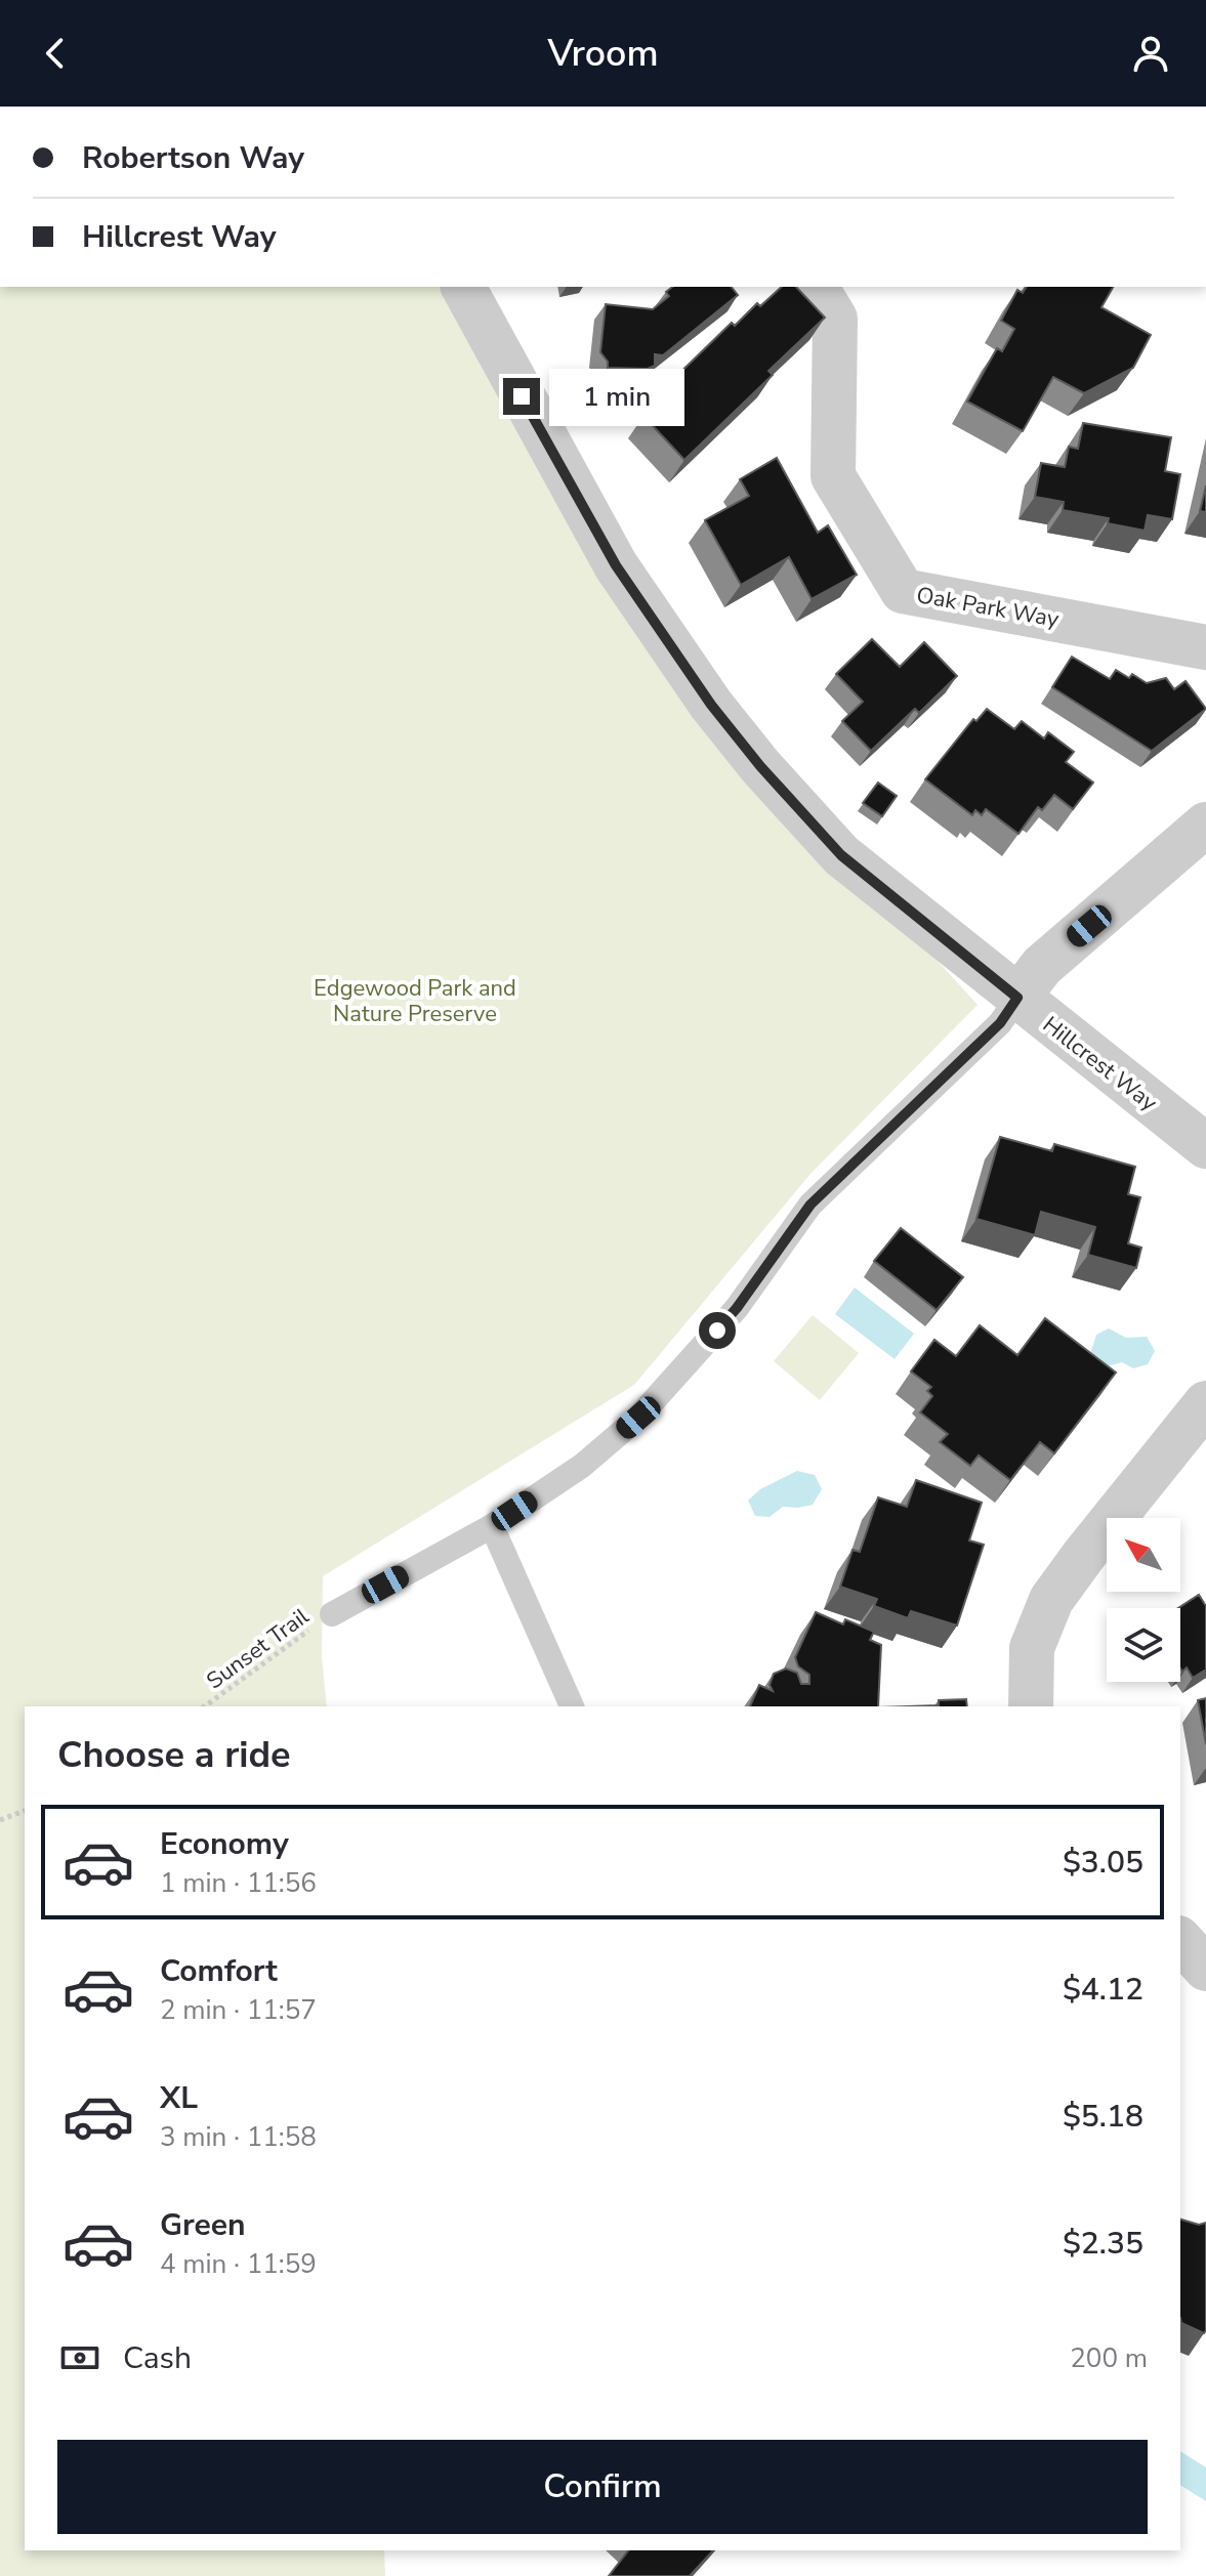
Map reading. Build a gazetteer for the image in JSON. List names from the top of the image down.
{
  "streets": {
    "street": ["Oak Park Way", "Hillcrest Way"],
    "path": ["Sunset Trail"]
  },
  "parks": ["Edgewood Park and Nature Preserve"],
  "north": "top left",
  "page": {
    "header": "Vroom",
    "banner": ["Robertson Way", "Hillcrest Way"],
    "bubble": "1 min",
    "heading": "Choose a ride",
    "list": [
      {
        "name": "Economy",
        "note": "1 min · 11:56",
        "value": "$3.05"
      },
      {
        "name": "Comfort",
        "note": "2 min · 11:57",
        "value": "$4.12"
      },
      {
        "name": "XL",
        "note": "3 min · 11:58",
        "value": "$5.18"
      },
      {
        "name": "Green",
        "note": "4 min · 11:59",
        "value": "$2.35"
      }
    ],
    "pay": ["Cash", "200 m"],
    "buttons": "Confirm"
  }
}
